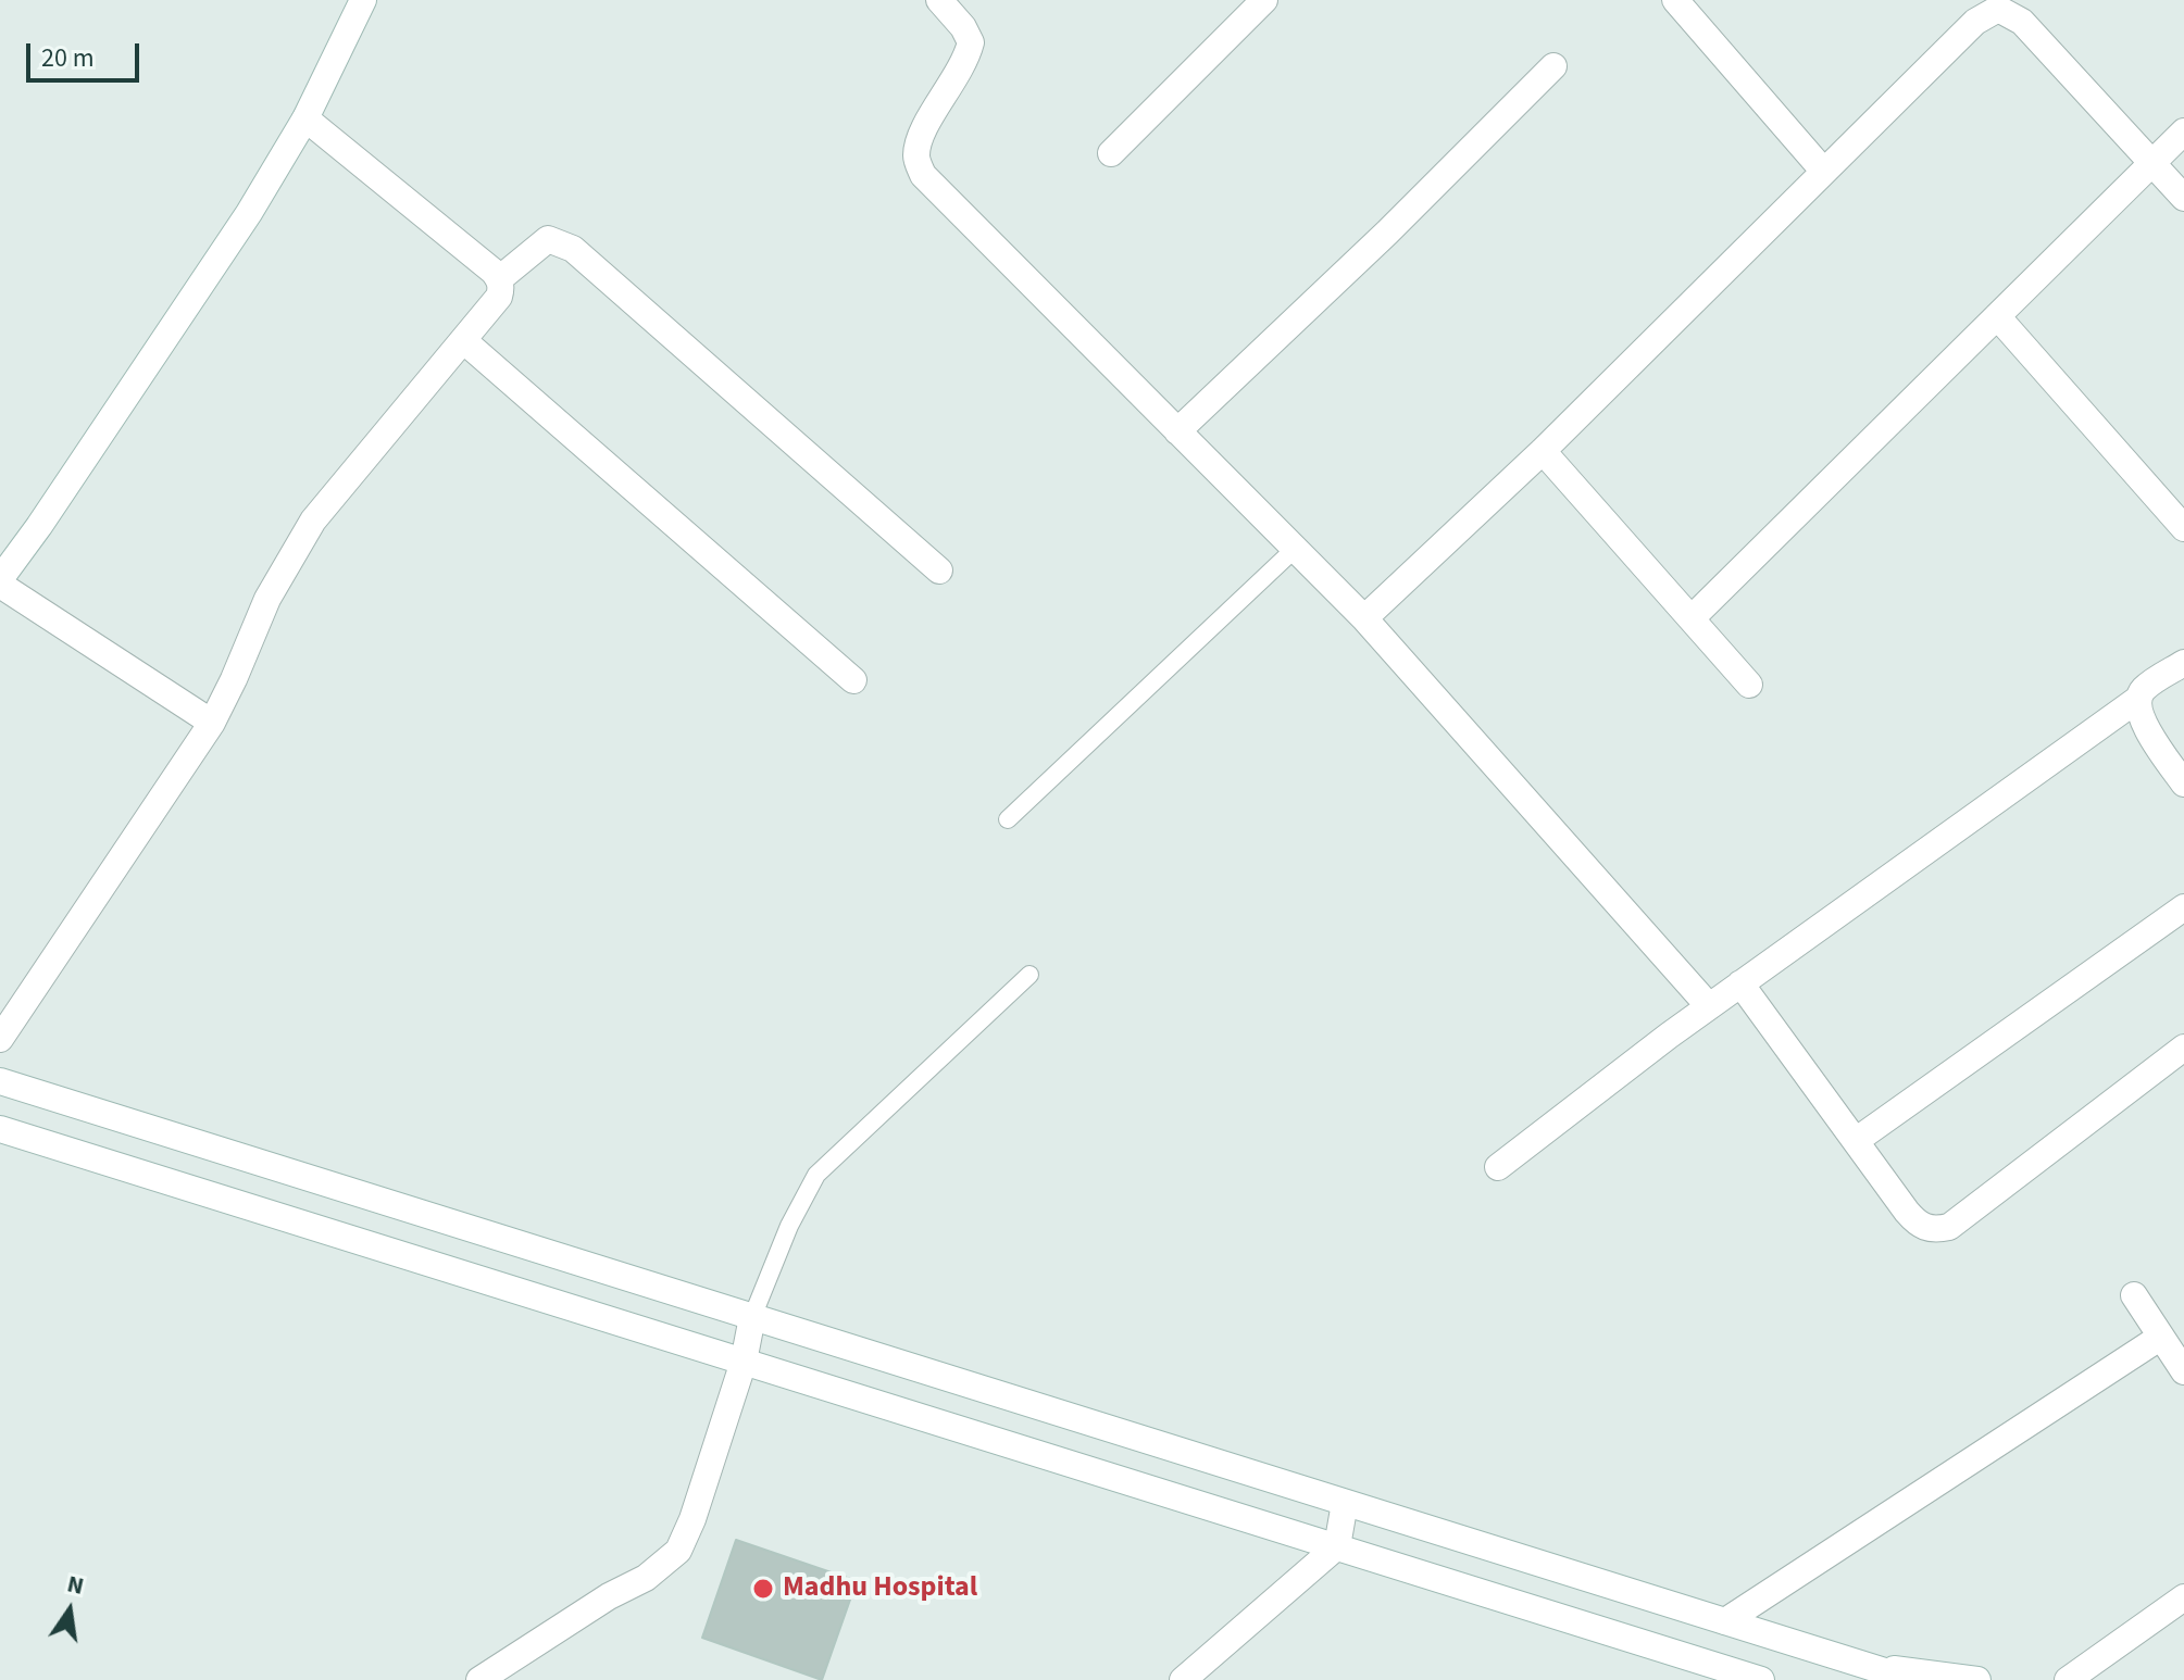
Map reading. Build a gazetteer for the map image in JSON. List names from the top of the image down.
{
  "places": ["Madhu Hospital"],
  "scale_bar": "20 m",
  "north": "top"
}
